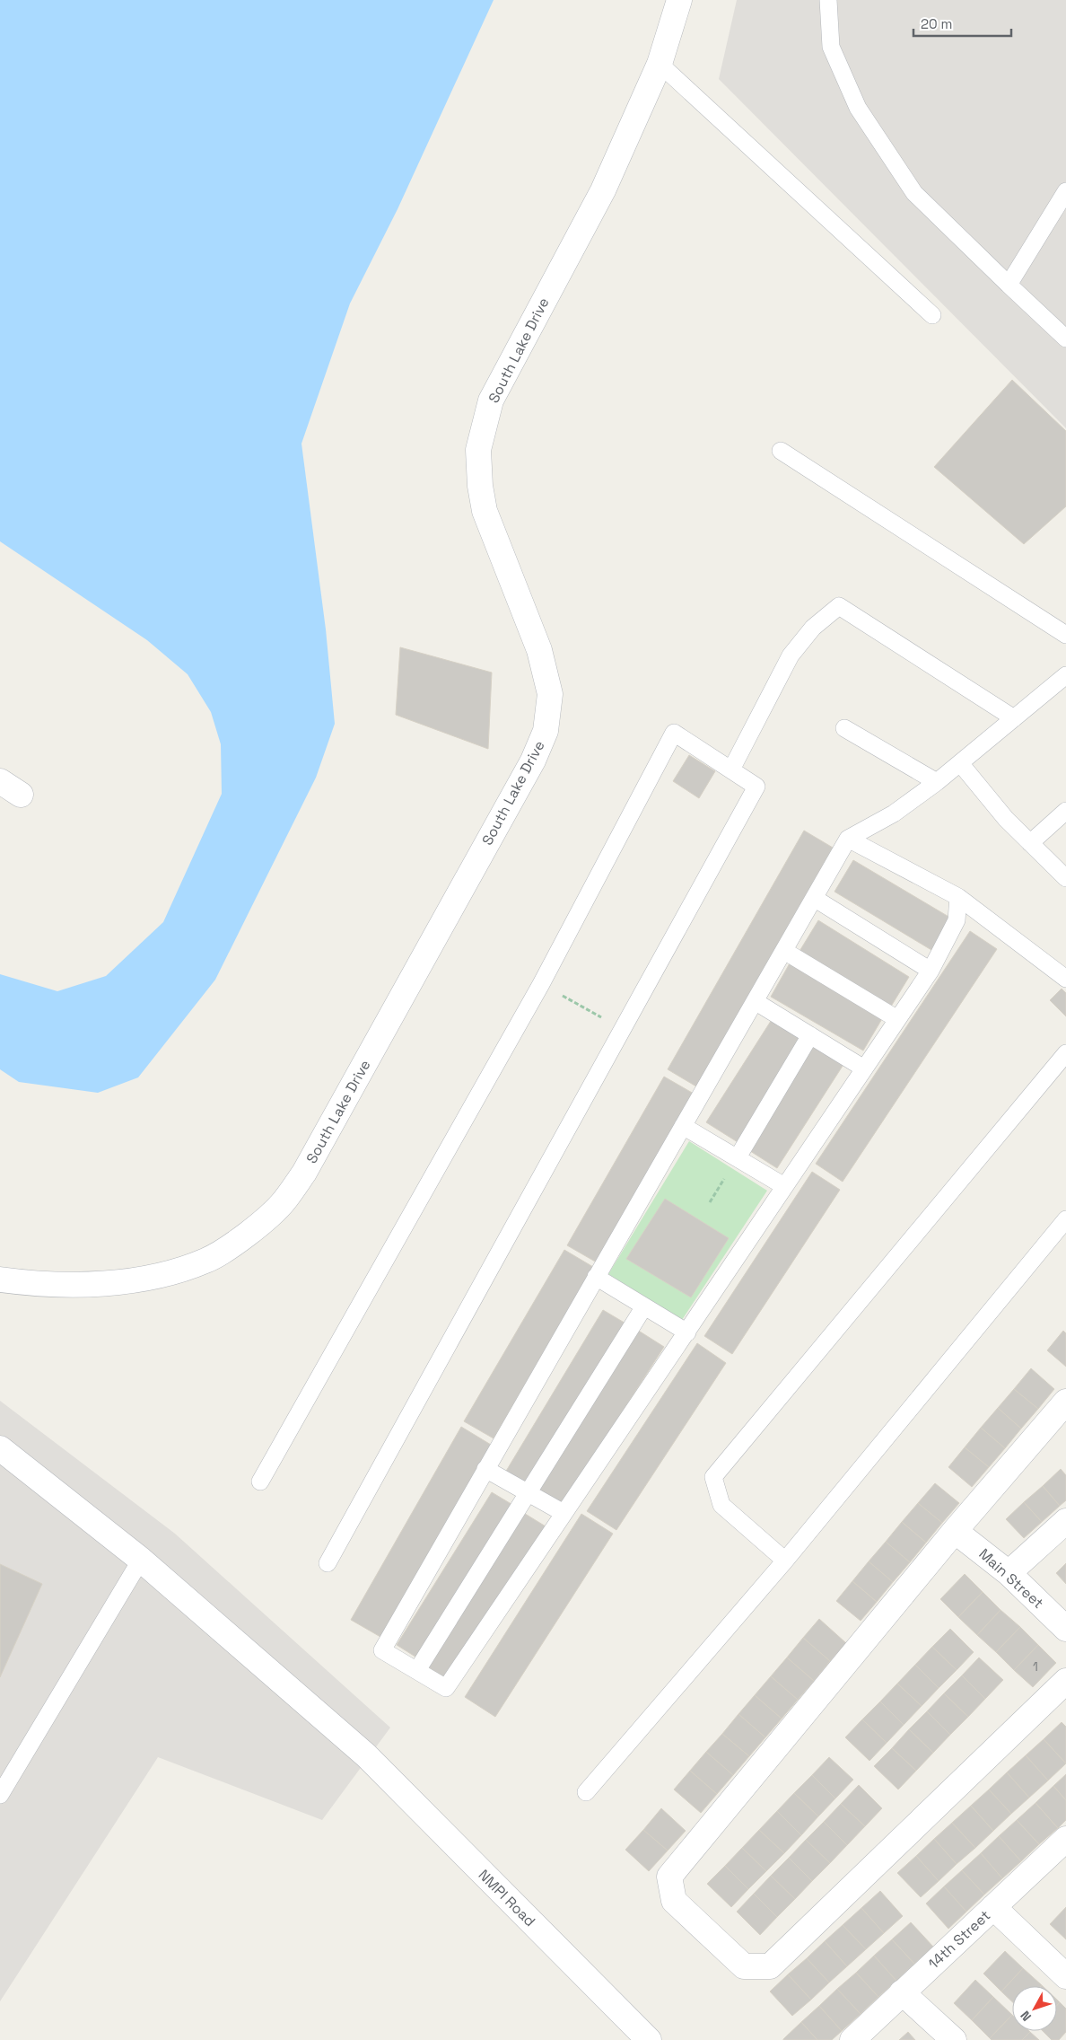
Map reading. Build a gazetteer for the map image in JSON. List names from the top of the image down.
{
  "streets": {
    "street": [
      "South Lake Drive",
      "Main Street",
      "NMPI Road",
      "14th Street"
    ]
  },
  "house_numbers": ["1"],
  "scale_bar": "20 m",
  "north": "bottom left"
}
